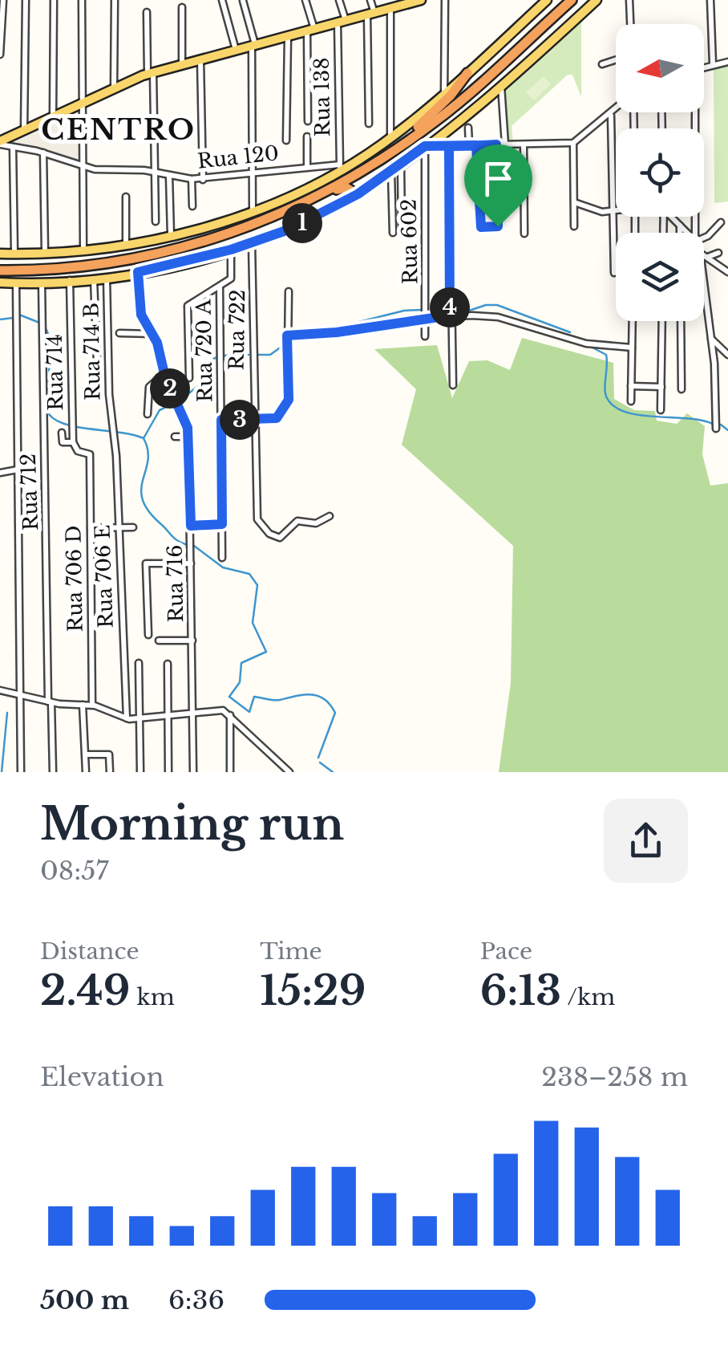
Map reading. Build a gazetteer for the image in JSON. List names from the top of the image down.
{
  "streets": {
    "street": [
      "Rua 138",
      "Rua 120",
      "Rua 602",
      "Rua 722",
      "Rua 720 A",
      "Rua 714 B",
      "Rua 714",
      "Rua 712",
      "Rua 706 E",
      "Rua 706 D",
      "Rua 716"
    ]
  },
  "crossings": [
    ["Rua 138", "Rua 120"],
    ["Rua 714 B", "Rua 706 E"],
    ["Rua 714", "Rua 706 D"]
  ],
  "districts": ["CENTRO"],
  "north": "left",
  "page": {
    "pins": [
      "1",
      "4",
      "2",
      "3"
    ],
    "heading": ["Morning run", "08:57"],
    "stats": [
      ["Distance", "2.49 km"],
      ["Time", "15:29"],
      ["Pace", "6:13 /km"]
    ],
    "chart": ["Elevation", "238–258 m"],
    "list": [
      {
        "name": "500 m",
        "note": "6:36"
      }
    ]
  }
}
